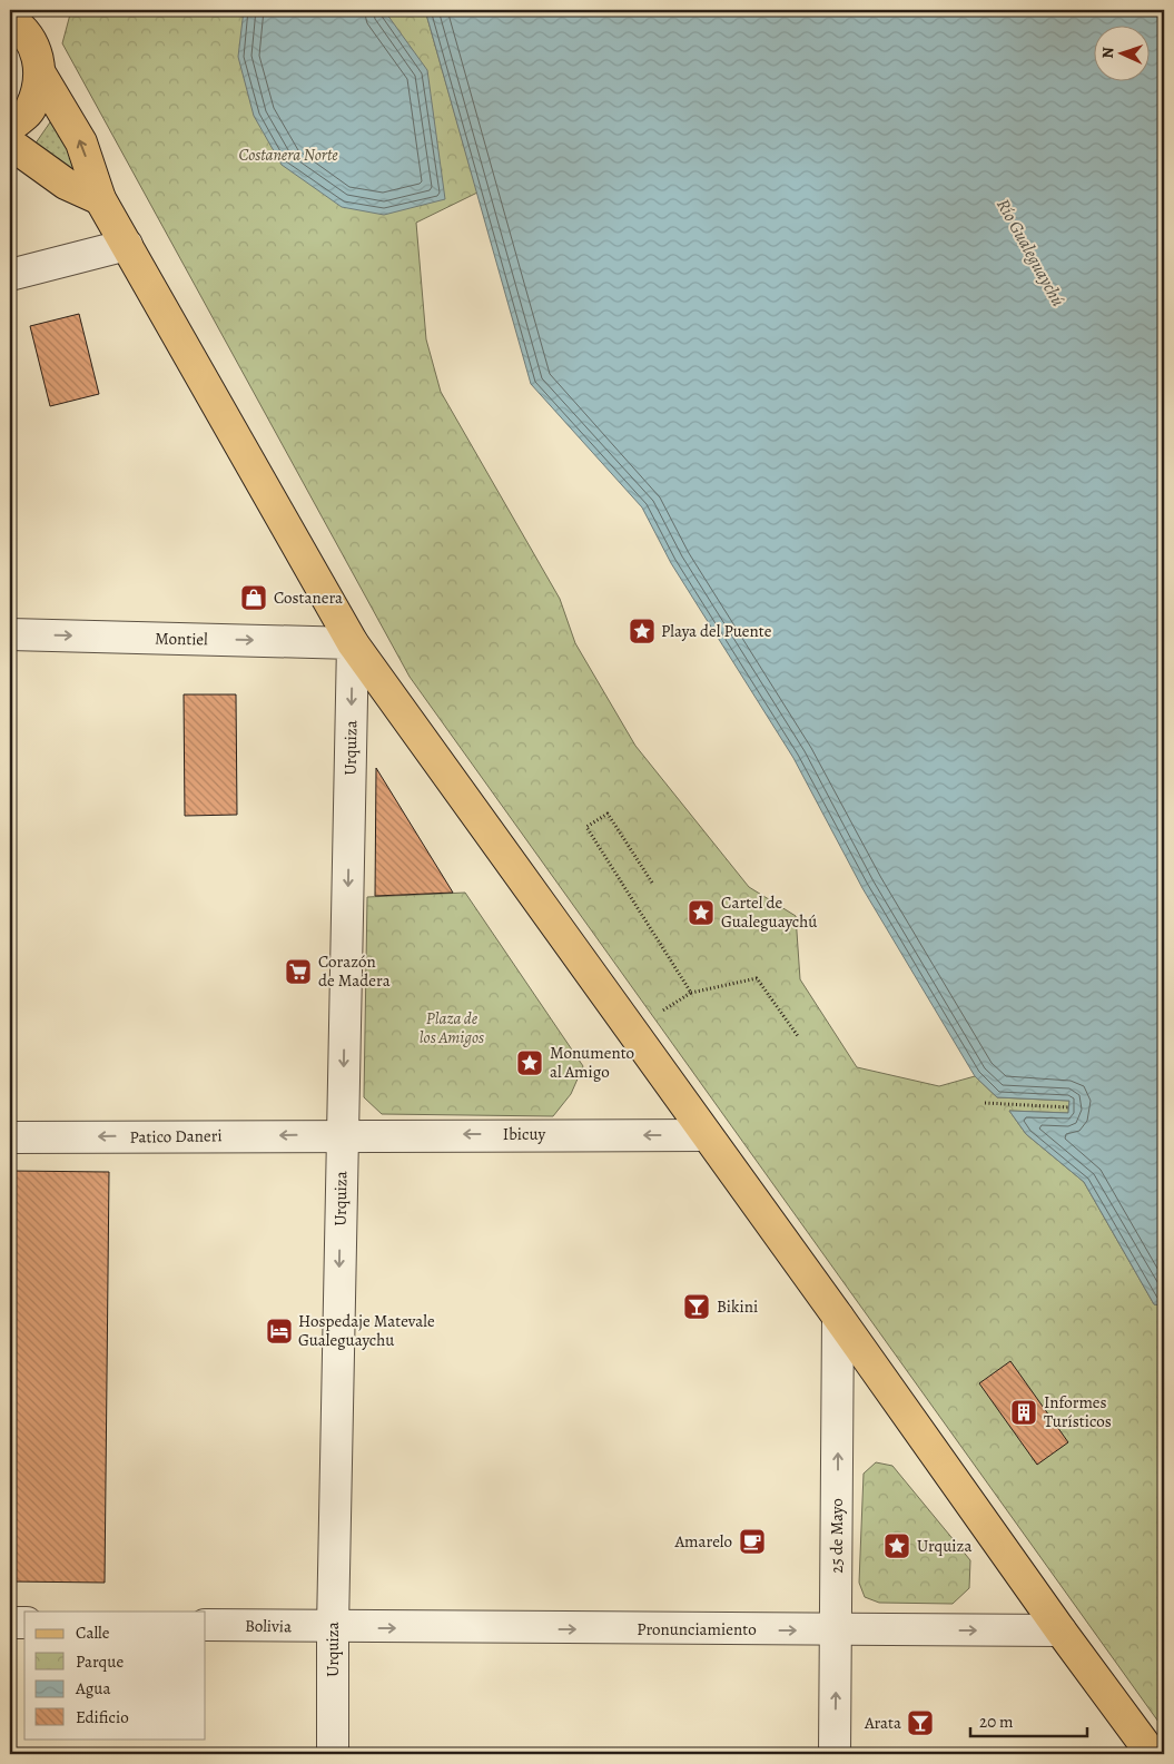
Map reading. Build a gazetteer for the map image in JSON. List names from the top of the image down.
{
  "streets": {
    "street": [
      "Montiel",
      "Urquiza",
      "Ibicuy",
      "Patico Daneri",
      "25 de Mayo",
      "Bolivia",
      "Pronunciamiento"
    ]
  },
  "crossings": [
    ["Montiel", "Urquiza"],
    ["Urquiza", "Ibicuy"],
    ["Urquiza", "Patico Daneri"],
    ["Urquiza", "Bolivia"],
    ["Urquiza", "Pronunciamiento"],
    ["Ibicuy", "Patico Daneri"],
    ["25 de Mayo", "Pronunciamiento"],
    ["Bolivia", "Pronunciamiento"]
  ],
  "one_way": [
    "Montiel",
    "Urquiza",
    "Ibicuy",
    "Patico Daneri",
    "25 de Mayo",
    "Pronunciamiento"
  ],
  "water": ["Río Gualeguaychú"],
  "parks": ["Costanera Norte", "Plaza de los Amigos"],
  "places": {
    "shop": ["Costanera"],
    "place": [
      "Playa del Puente",
      "Cartel de Gualeguaychú",
      "Monumento al Amigo",
      "Urquiza"
    ],
    "supermarket": ["Corazón de Madera"],
    "bar": ["Bikini", "Arata"],
    "hotel": ["Hospedaje Matevale Gualeguaychu"],
    "building": ["Informes Turísticos"],
    "cafe": ["Amarelo"]
  },
  "legend": [
    "Calle",
    "Parque",
    "Agua",
    "Edificio"
  ],
  "scale_bar": "20 m",
  "north": "left"
}
